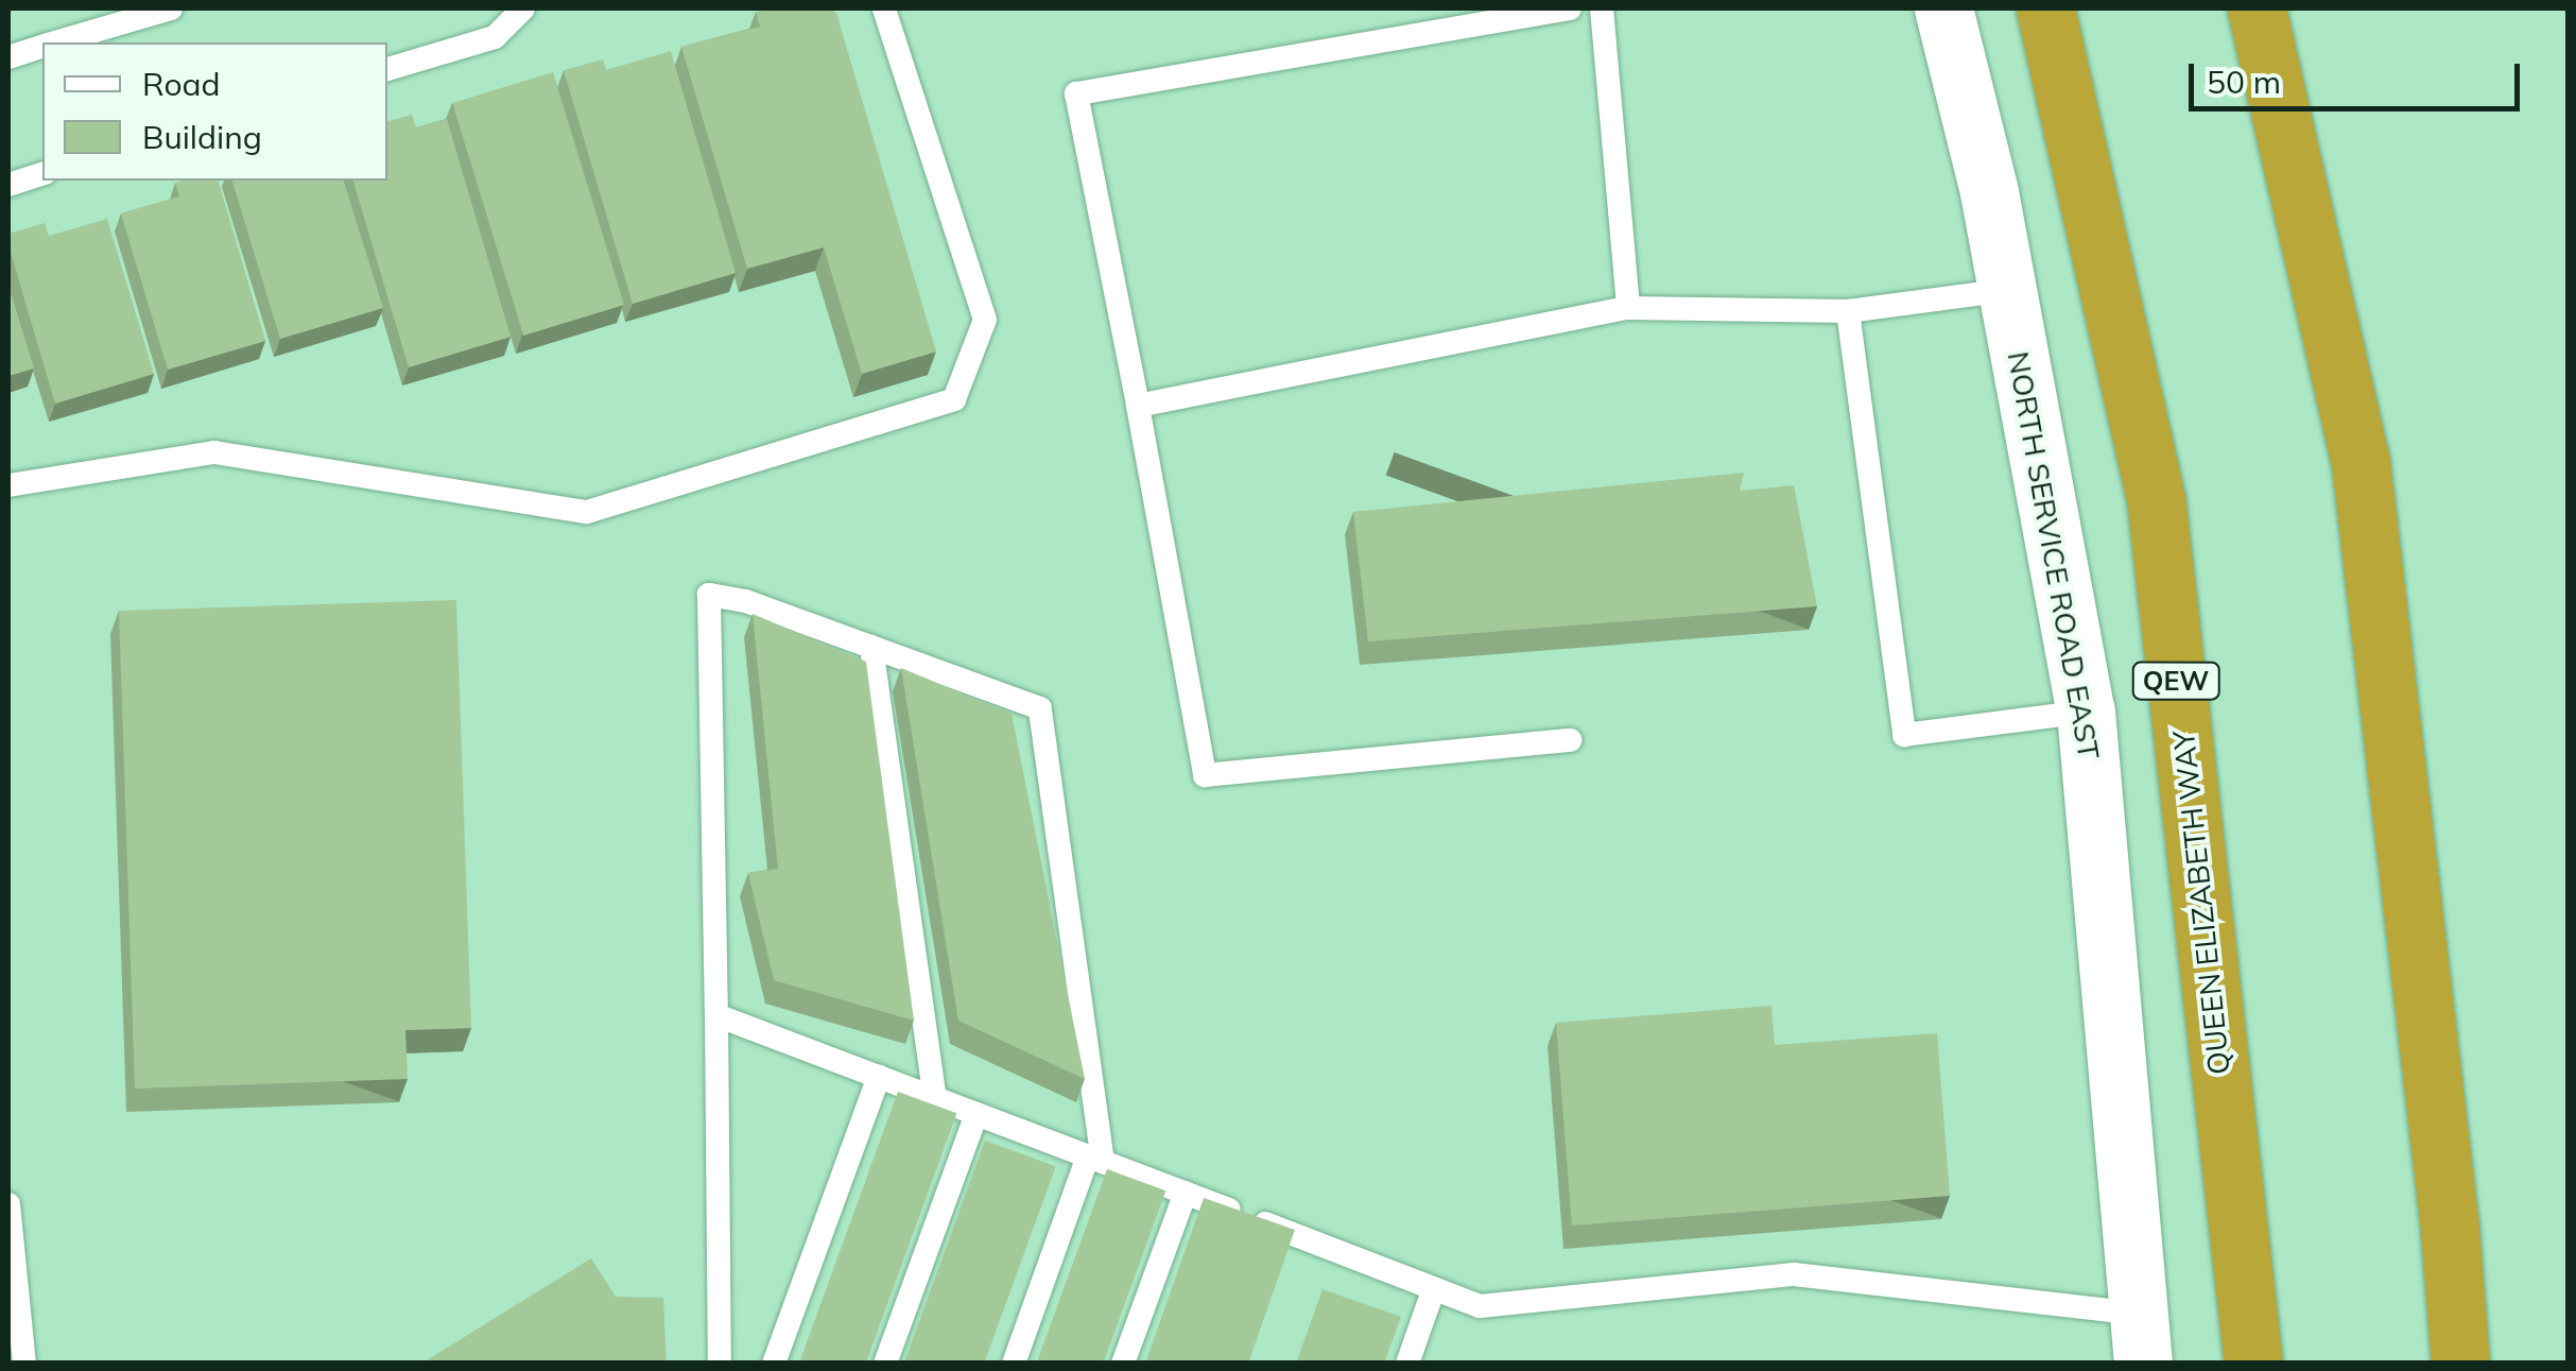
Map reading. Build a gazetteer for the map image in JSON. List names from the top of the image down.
{
  "streets": {
    "highway": ["QEW", "QUEEN ELIZABETH WAY"],
    "street": ["NORTH SERVICE ROAD EAST"]
  },
  "legend": ["Road", "Building"],
  "scale_bar": "50 m"
}
